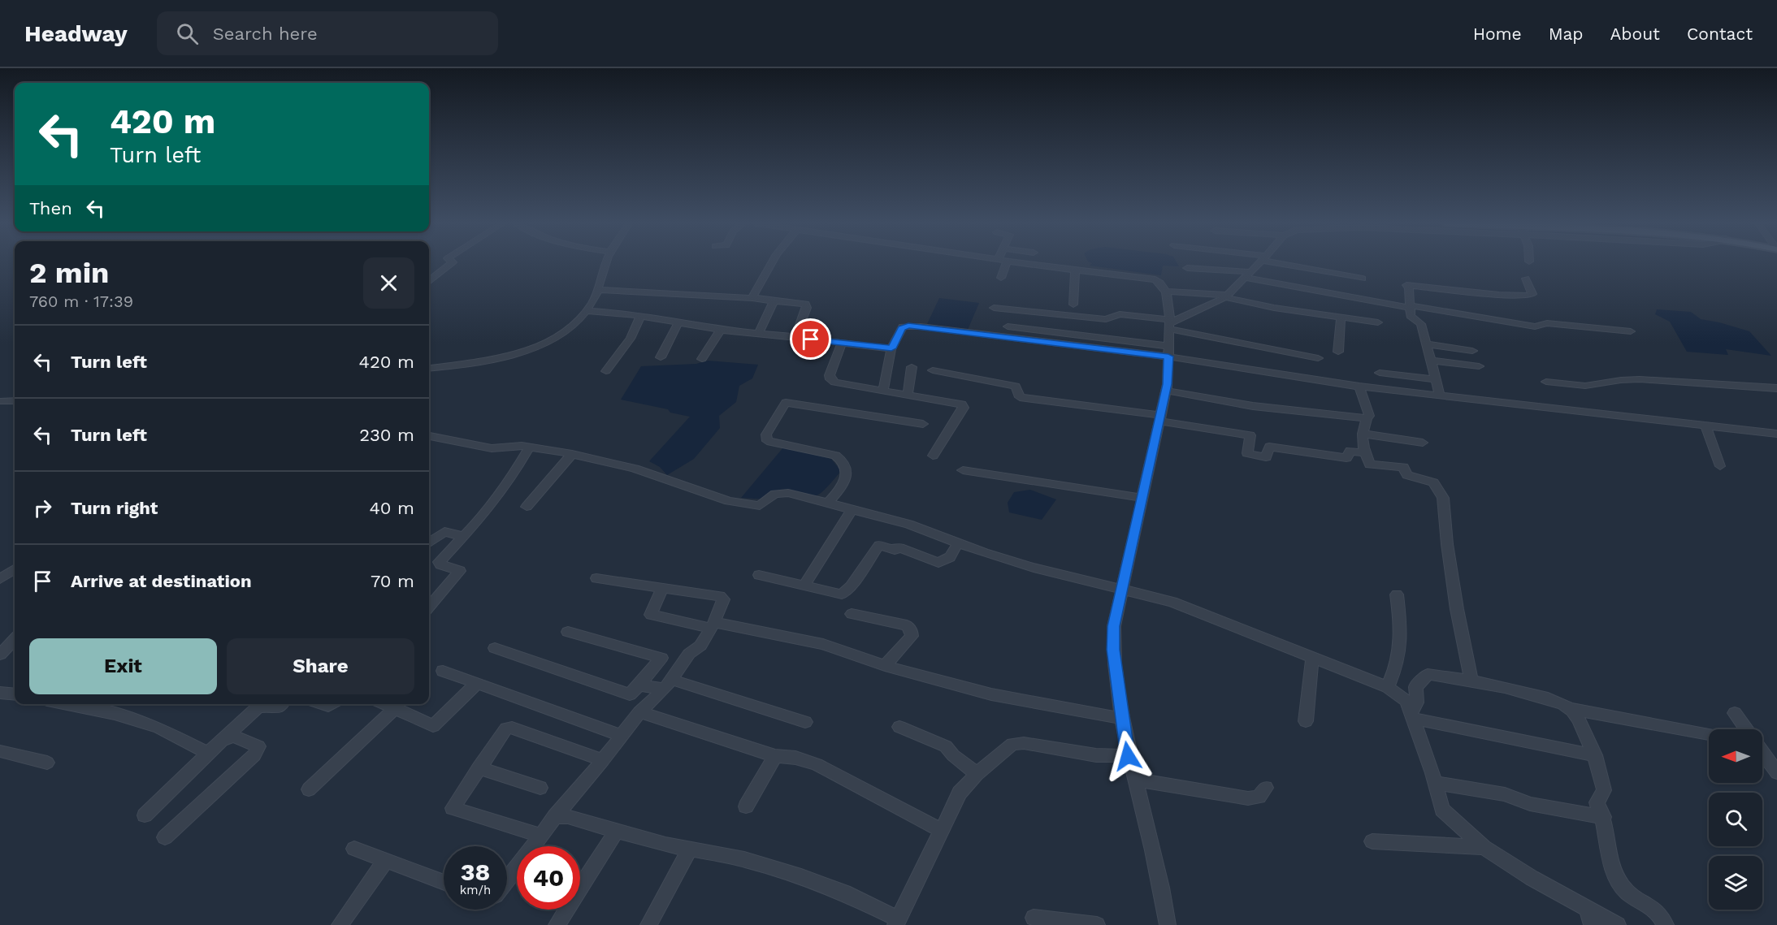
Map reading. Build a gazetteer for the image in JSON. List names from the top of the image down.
{
  "north": "left",
  "page": {
    "header": "Headway",
    "search": "Search here",
    "nav": [
      "Home",
      "Map",
      "About",
      "Contact"
    ],
    "turn": ["420 m", "Turn left"],
    "then": "Then",
    "heading": ["2 min", "760 m · 17:39"],
    "list": [
      {
        "name": "Turn left",
        "value": "420 m"
      },
      {
        "name": "Turn left",
        "value": "230 m"
      },
      {
        "name": "Turn right",
        "value": "40 m"
      },
      {
        "name": "Arrive at destination",
        "value": "70 m"
      }
    ],
    "buttons": ["Exit", "Share"],
    "speed": "38 km/h",
    "limit": "40"
  }
}
